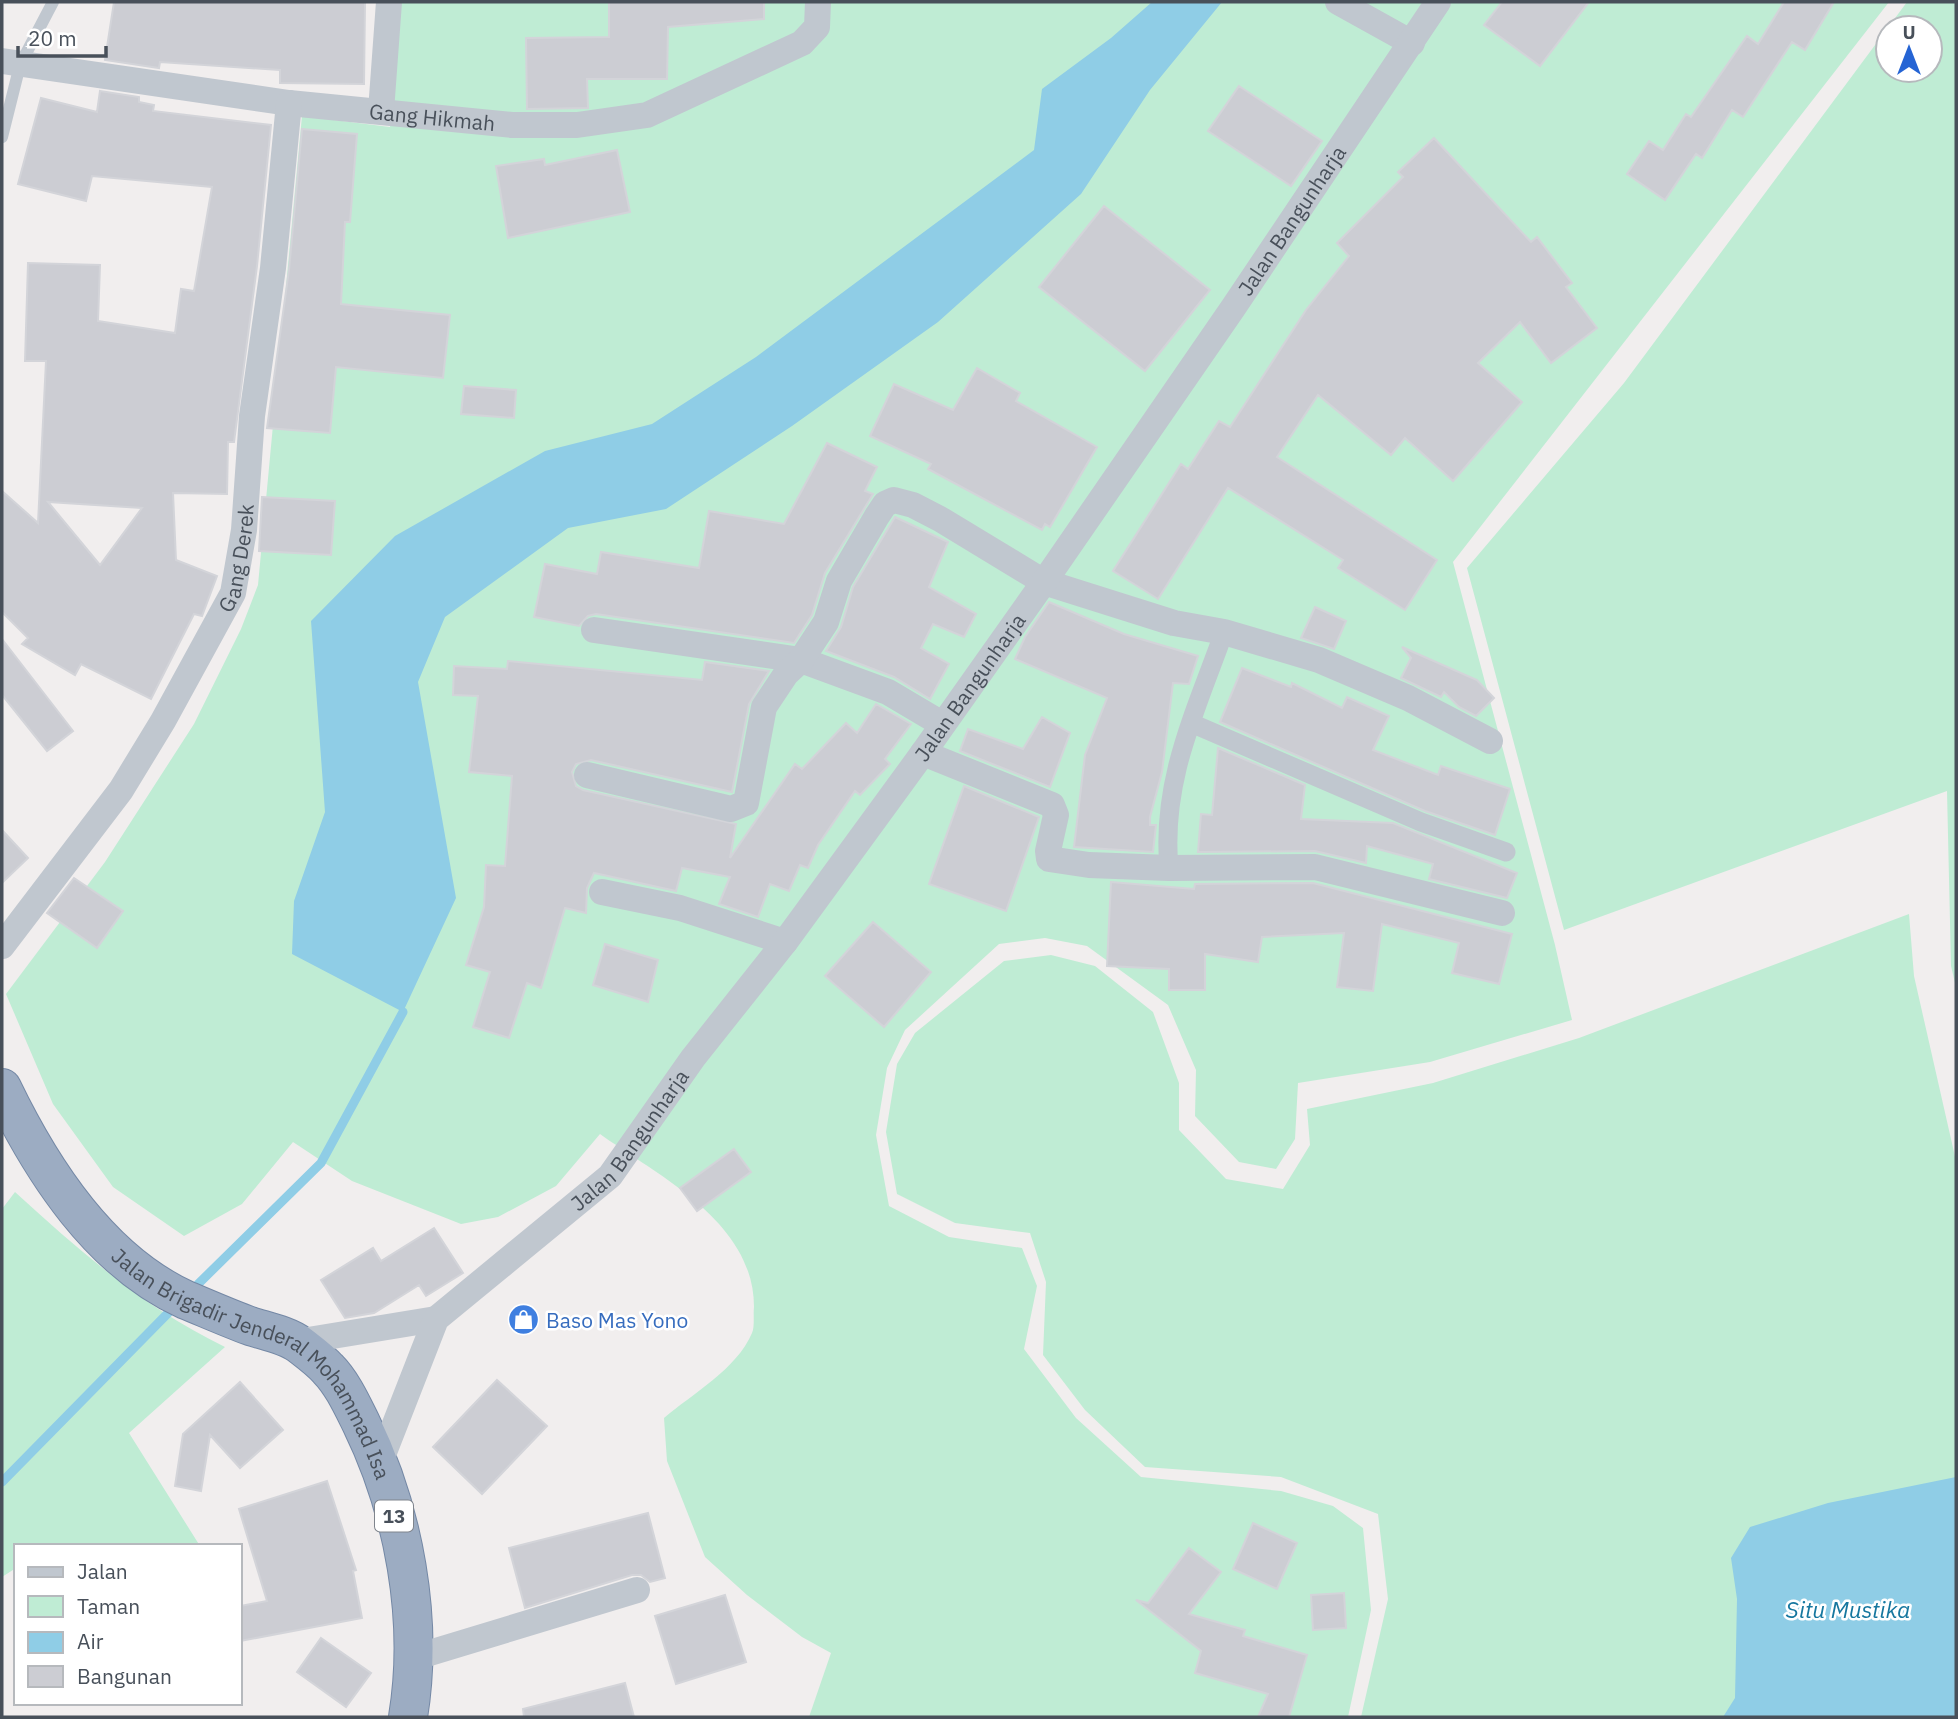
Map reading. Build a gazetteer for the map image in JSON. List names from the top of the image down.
{
  "streets": {
    "highway": ["Jalan Brigadir Jenderal Mohammad Isa", "13"],
    "street": ["Gang Hikmah", "Jalan Bangunharja", "Gang Derek"]
  },
  "crossings": [
    ["Gang Hikmah", "Gang Derek"]
  ],
  "water": ["Situ Mustika"],
  "places": {
    "shop": ["Baso Mas Yono"]
  },
  "legend": [
    "Jalan",
    "Taman",
    "Air",
    "Bangunan"
  ],
  "scale_bar": "20 m",
  "north": "top"
}
